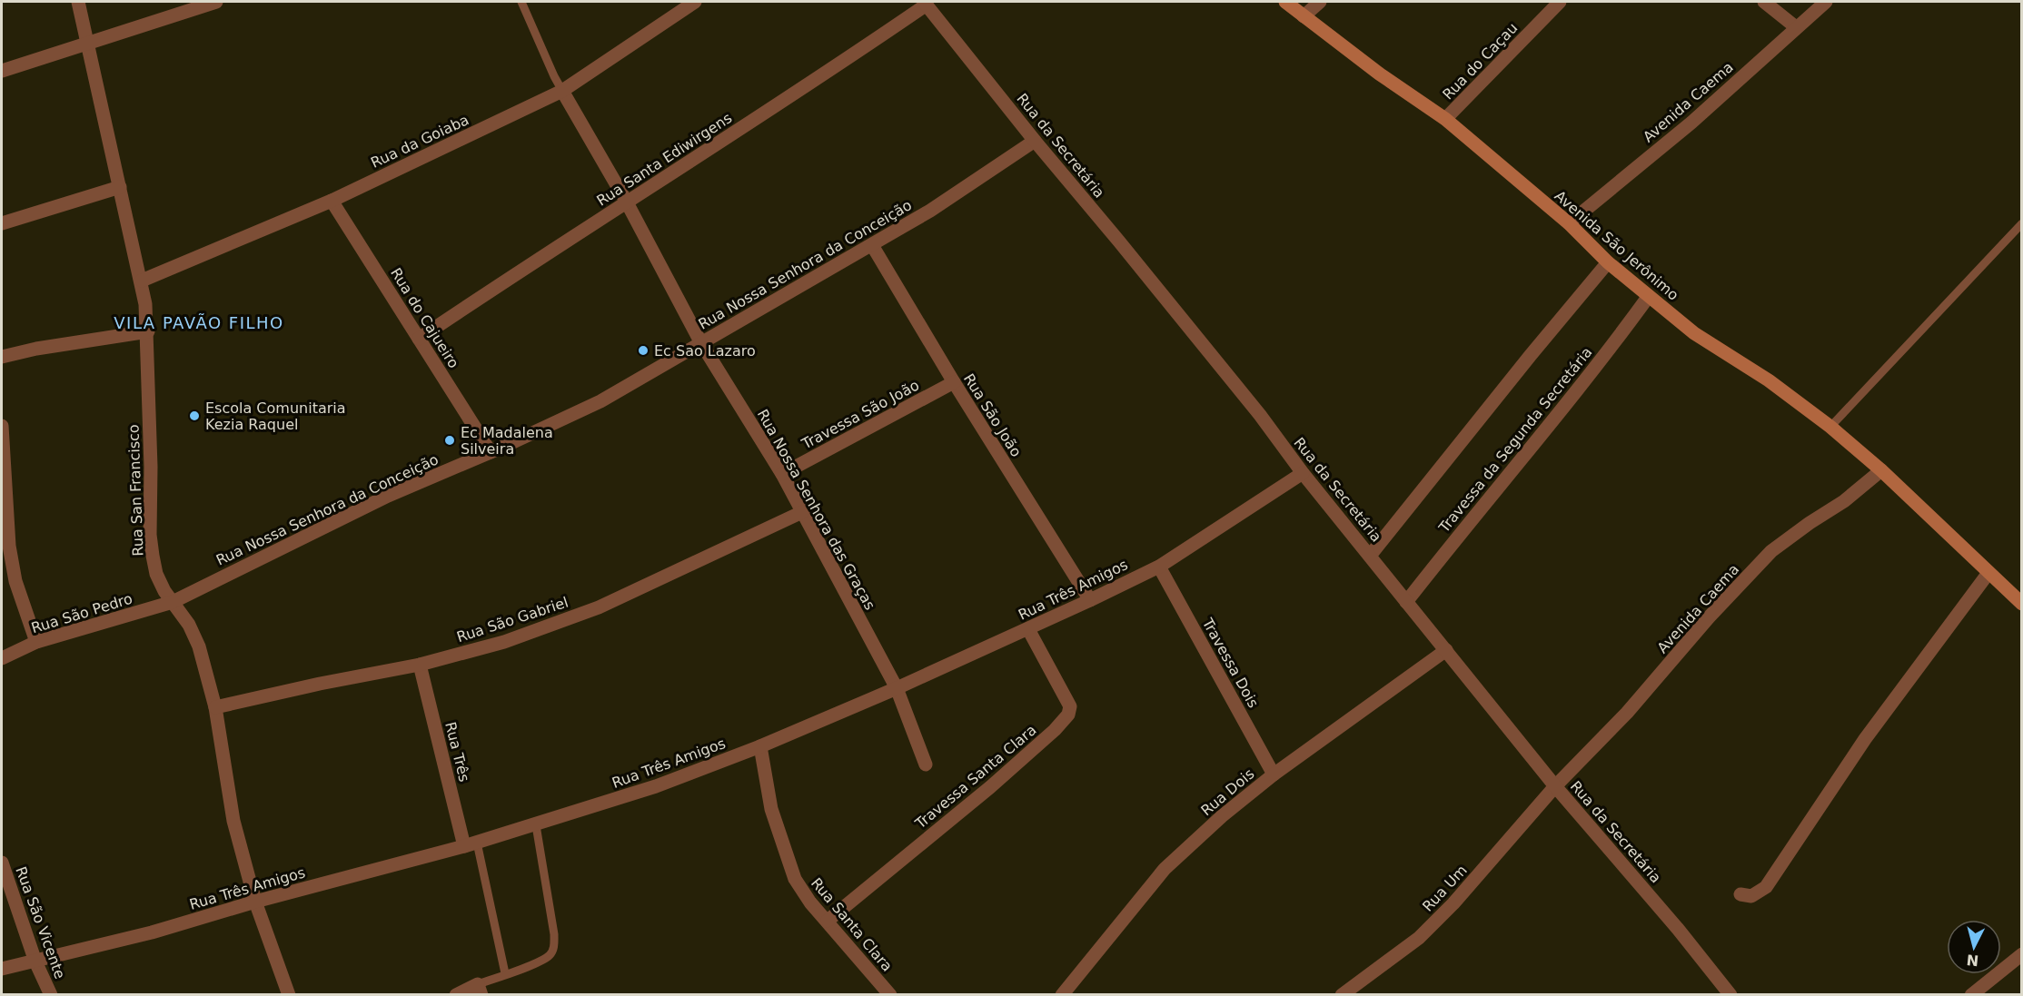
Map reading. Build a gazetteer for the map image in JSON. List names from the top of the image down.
{
  "streets": {
    "main road": ["Avenida São Jerônimo"],
    "street": [
      "Rua do Caçau",
      "Avenida Caema",
      "Rua da Goiaba",
      "Rua da Secretária",
      "Rua Santa Ediwirgens",
      "Rua Nossa Senhora da Conceição",
      "Rua do Cajueiro",
      "Travessa São João",
      "Rua São João",
      "Travessa da Segunda Secretária",
      "Rua San Francisco",
      "Rua Nossa Senhora das Graças",
      "Rua Três Amigos",
      "Rua São Pedro",
      "Rua São Gabriel",
      "Travessa Dois",
      "Rua Três",
      "Travessa Santa Clara",
      "Rua Dois",
      "Rua Um",
      "Rua São Vicente",
      "Rua Santa Clara"
    ]
  },
  "crossings": [
    ["Rua do Caçau", "Avenida São Jerônimo"],
    ["Avenida Caema", "Rua da Secretária"],
    ["Avenida Caema", "Avenida São Jerônimo"],
    ["Avenida Caema", "Rua Um"],
    ["Rua da Goiaba", "Rua do Cajueiro"],
    ["Rua da Goiaba", "Rua San Francisco"],
    ["Rua da Goiaba", "Rua Nossa Senhora das Graças"],
    ["Rua da Secretária", "Rua Santa Ediwirgens"],
    ["Rua da Secretária", "Rua Nossa Senhora da Conceição"],
    ["Rua da Secretária", "Travessa da Segunda Secretária"],
    ["Rua da Secretária", "Rua Três Amigos"],
    ["Rua da Secretária", "Rua Dois"],
    ["Rua da Secretária", "Rua Um"],
    ["Rua Santa Ediwirgens", "Rua do Cajueiro"],
    ["Rua Santa Ediwirgens", "Rua Nossa Senhora das Graças"],
    ["Avenida São Jerônimo", "Travessa da Segunda Secretária"],
    ["Rua Nossa Senhora da Conceição", "Rua do Cajueiro"],
    ["Rua Nossa Senhora da Conceição", "Rua São João"],
    ["Rua Nossa Senhora da Conceição", "Rua San Francisco"],
    ["Rua Nossa Senhora da Conceição", "Rua Nossa Senhora das Graças"],
    ["Rua Nossa Senhora da Conceição", "Rua São Pedro"],
    ["Travessa São João", "Rua São João"],
    ["Travessa São João", "Rua Nossa Senhora das Graças"],
    ["Rua São João", "Rua Três Amigos"],
    ["Rua San Francisco", "Rua Três Amigos"],
    ["Rua San Francisco", "Rua São Pedro"],
    ["Rua San Francisco", "Rua São Gabriel"],
    ["Rua Nossa Senhora das Graças", "Rua Três Amigos"],
    ["Rua Nossa Senhora das Graças", "Rua São Gabriel"],
    ["Rua Três Amigos", "Travessa Dois"],
    ["Rua Três Amigos", "Rua Três"],
    ["Rua Três Amigos", "Travessa Santa Clara"],
    ["Rua Três Amigos", "Rua São Vicente"],
    ["Rua Três Amigos", "Rua Santa Clara"],
    ["Rua São Gabriel", "Rua Três"],
    ["Travessa Dois", "Rua Dois"],
    ["Travessa Santa Clara", "Rua Santa Clara"]
  ],
  "districts": ["VILA PAVÃO FILHO"],
  "places": ["Ec Sao Lazaro", "Escola Comunitaria Kezia Raquel", "Ec Madalena Silveira"],
  "north": "bottom"
}
